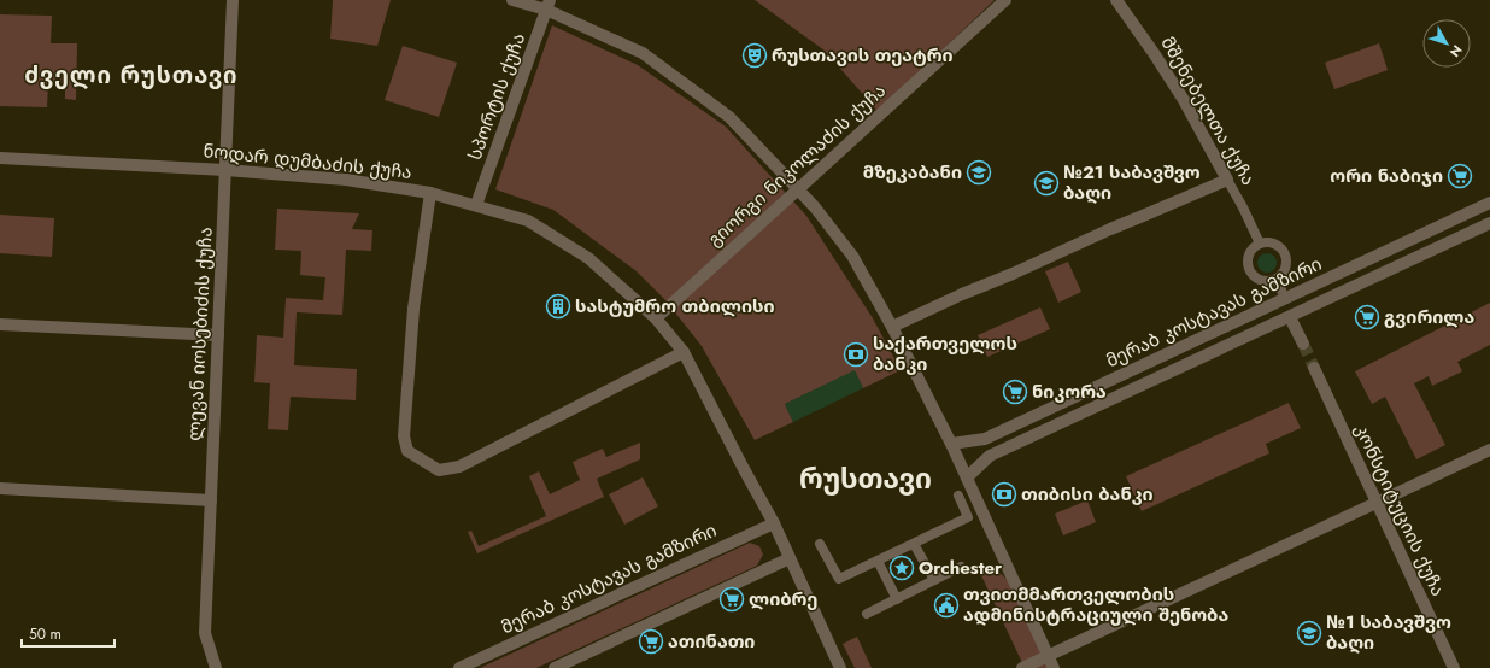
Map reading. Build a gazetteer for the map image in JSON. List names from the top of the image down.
{
  "streets": {
    "street": [
      "სპორტის ქუჩა",
      "მშენებელთა ქუჩა",
      "ნოდარ დუმბაძის ქუჩა",
      "გიორგი ნიკოლაძის ქუჩა",
      "მერაბ კოსტავას გამზირი",
      "ლევან იოსებიძის ქუჩა",
      "კონსტიტუციის ქუჩა"
    ]
  },
  "crossings": [
    ["სპორტის ქუჩა", "ნოდარ დუმბაძის ქუჩა"],
    ["ნოდარ დუმბაძის ქუჩა", "გიორგი ნიკოლაძის ქუჩა"],
    ["ნოდარ დუმბაძის ქუჩა", "მერაბ კოსტავას გამზირი"],
    ["ნოდარ დუმბაძის ქუჩა", "ლევან იოსებიძის ქუჩა"]
  ],
  "districts": ["ძველი რუსთავი", "რუსთავი"],
  "places": {
    "theatre": ["რუსთავის თეატრი"],
    "school or university": ["მზეკაბანი", "№21 საბავშვო ბაღი", "№1 საბავშვო ბაღი"],
    "supermarket": [
      "ორი ნაბიჯი",
      "გვირილა",
      "ნიკორა",
      "ლიბრე",
      "ათინათი"
    ],
    "building": ["სასტუმრო თბილისი"],
    "bank": ["საქართველოს ბანკი", "თიბისი ბანკი"],
    "place": ["Orchester"],
    "public building": ["თვითმმართველობის ადმინისტრაციული შენობა"]
  },
  "scale_bar": "50 m",
  "north": "bottom right"
}
